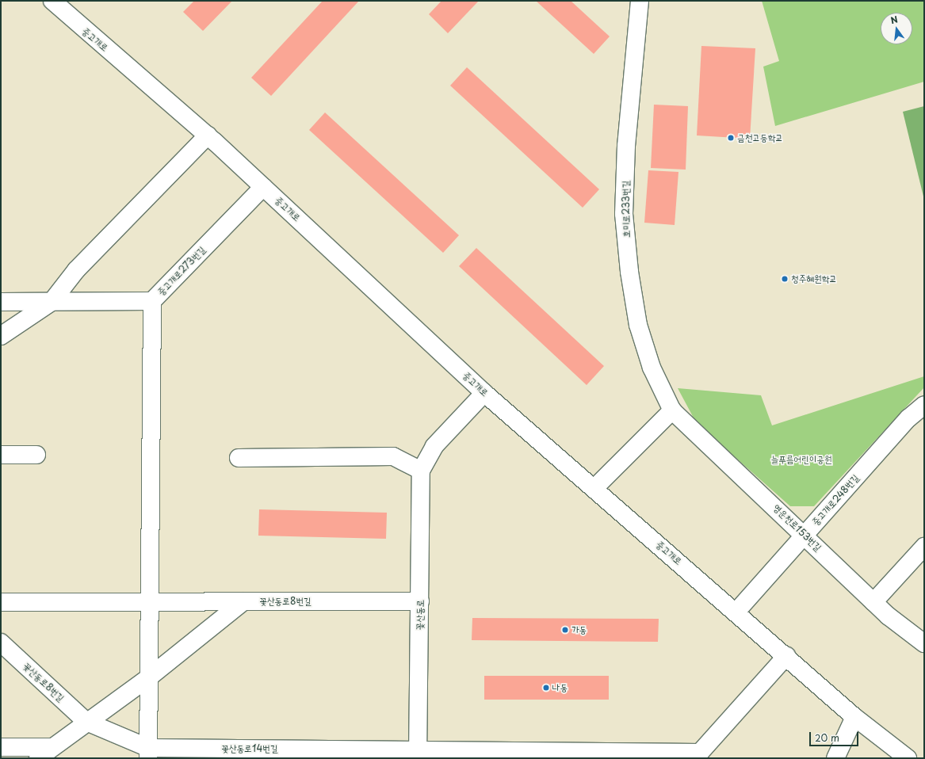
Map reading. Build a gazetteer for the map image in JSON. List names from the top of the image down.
{
  "streets": {
    "street": [
      "중고개로",
      "호미로233번길",
      "중고개로273번길",
      "중고개로248번길",
      "영운천로153번길",
      "꽃산동로8번길",
      "꽃산동로",
      "꽃산동로14번길"
    ]
  },
  "crossings": [
    ["중고개로", "중고개로273번길"],
    ["중고개로", "중고개로248번길"],
    ["중고개로", "꽃산동로"],
    ["호미로233번길", "영운천로153번길"],
    ["중고개로248번길", "영운천로153번길"],
    ["꽃산동로8번길", "꽃산동로"],
    ["꽃산동로8번길", "꽃산동로14번길"],
    ["꽃산동로", "꽃산동로14번길"]
  ],
  "parks": ["늘푸름어린이공원"],
  "places": [
    "금천고등학교",
    "청주혜원학교",
    "가동",
    "나동"
  ],
  "scale_bar": "20 m",
  "north": "top"
}
